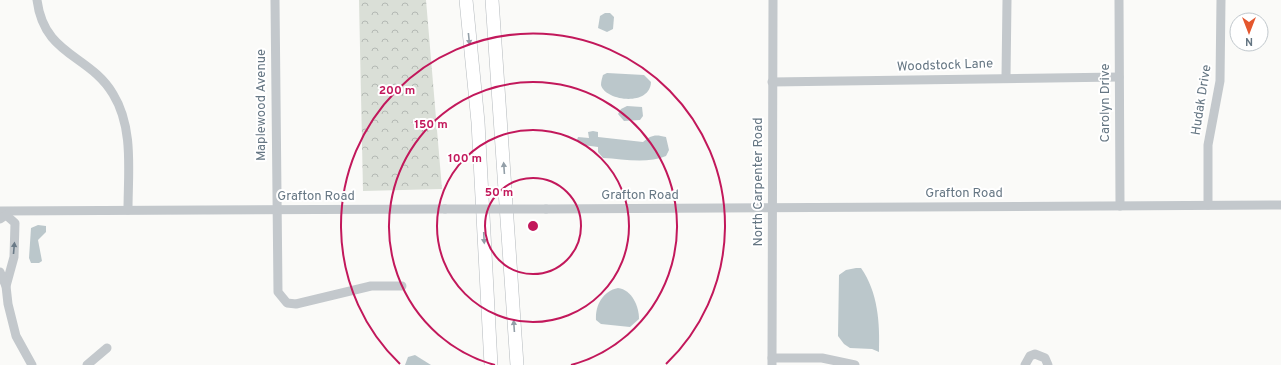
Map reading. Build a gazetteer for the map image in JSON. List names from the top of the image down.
{
  "streets": {
    "street": [
      "Woodstock Lane",
      "Hudak Drive",
      "Carolyn Drive",
      "Maplewood Avenue",
      "North Carpenter Road",
      "Grafton Road"
    ]
  },
  "crossings": [
    ["Woodstock Lane", "Carolyn Drive"],
    ["Woodstock Lane", "North Carpenter Road"],
    ["Hudak Drive", "Grafton Road"],
    ["Carolyn Drive", "Grafton Road"],
    ["Maplewood Avenue", "Grafton Road"],
    ["North Carpenter Road", "Grafton Road"]
  ],
  "north": "bottom",
  "rings": [
    "200 m",
    "150 m",
    "100 m",
    "50 m"
  ]
}
